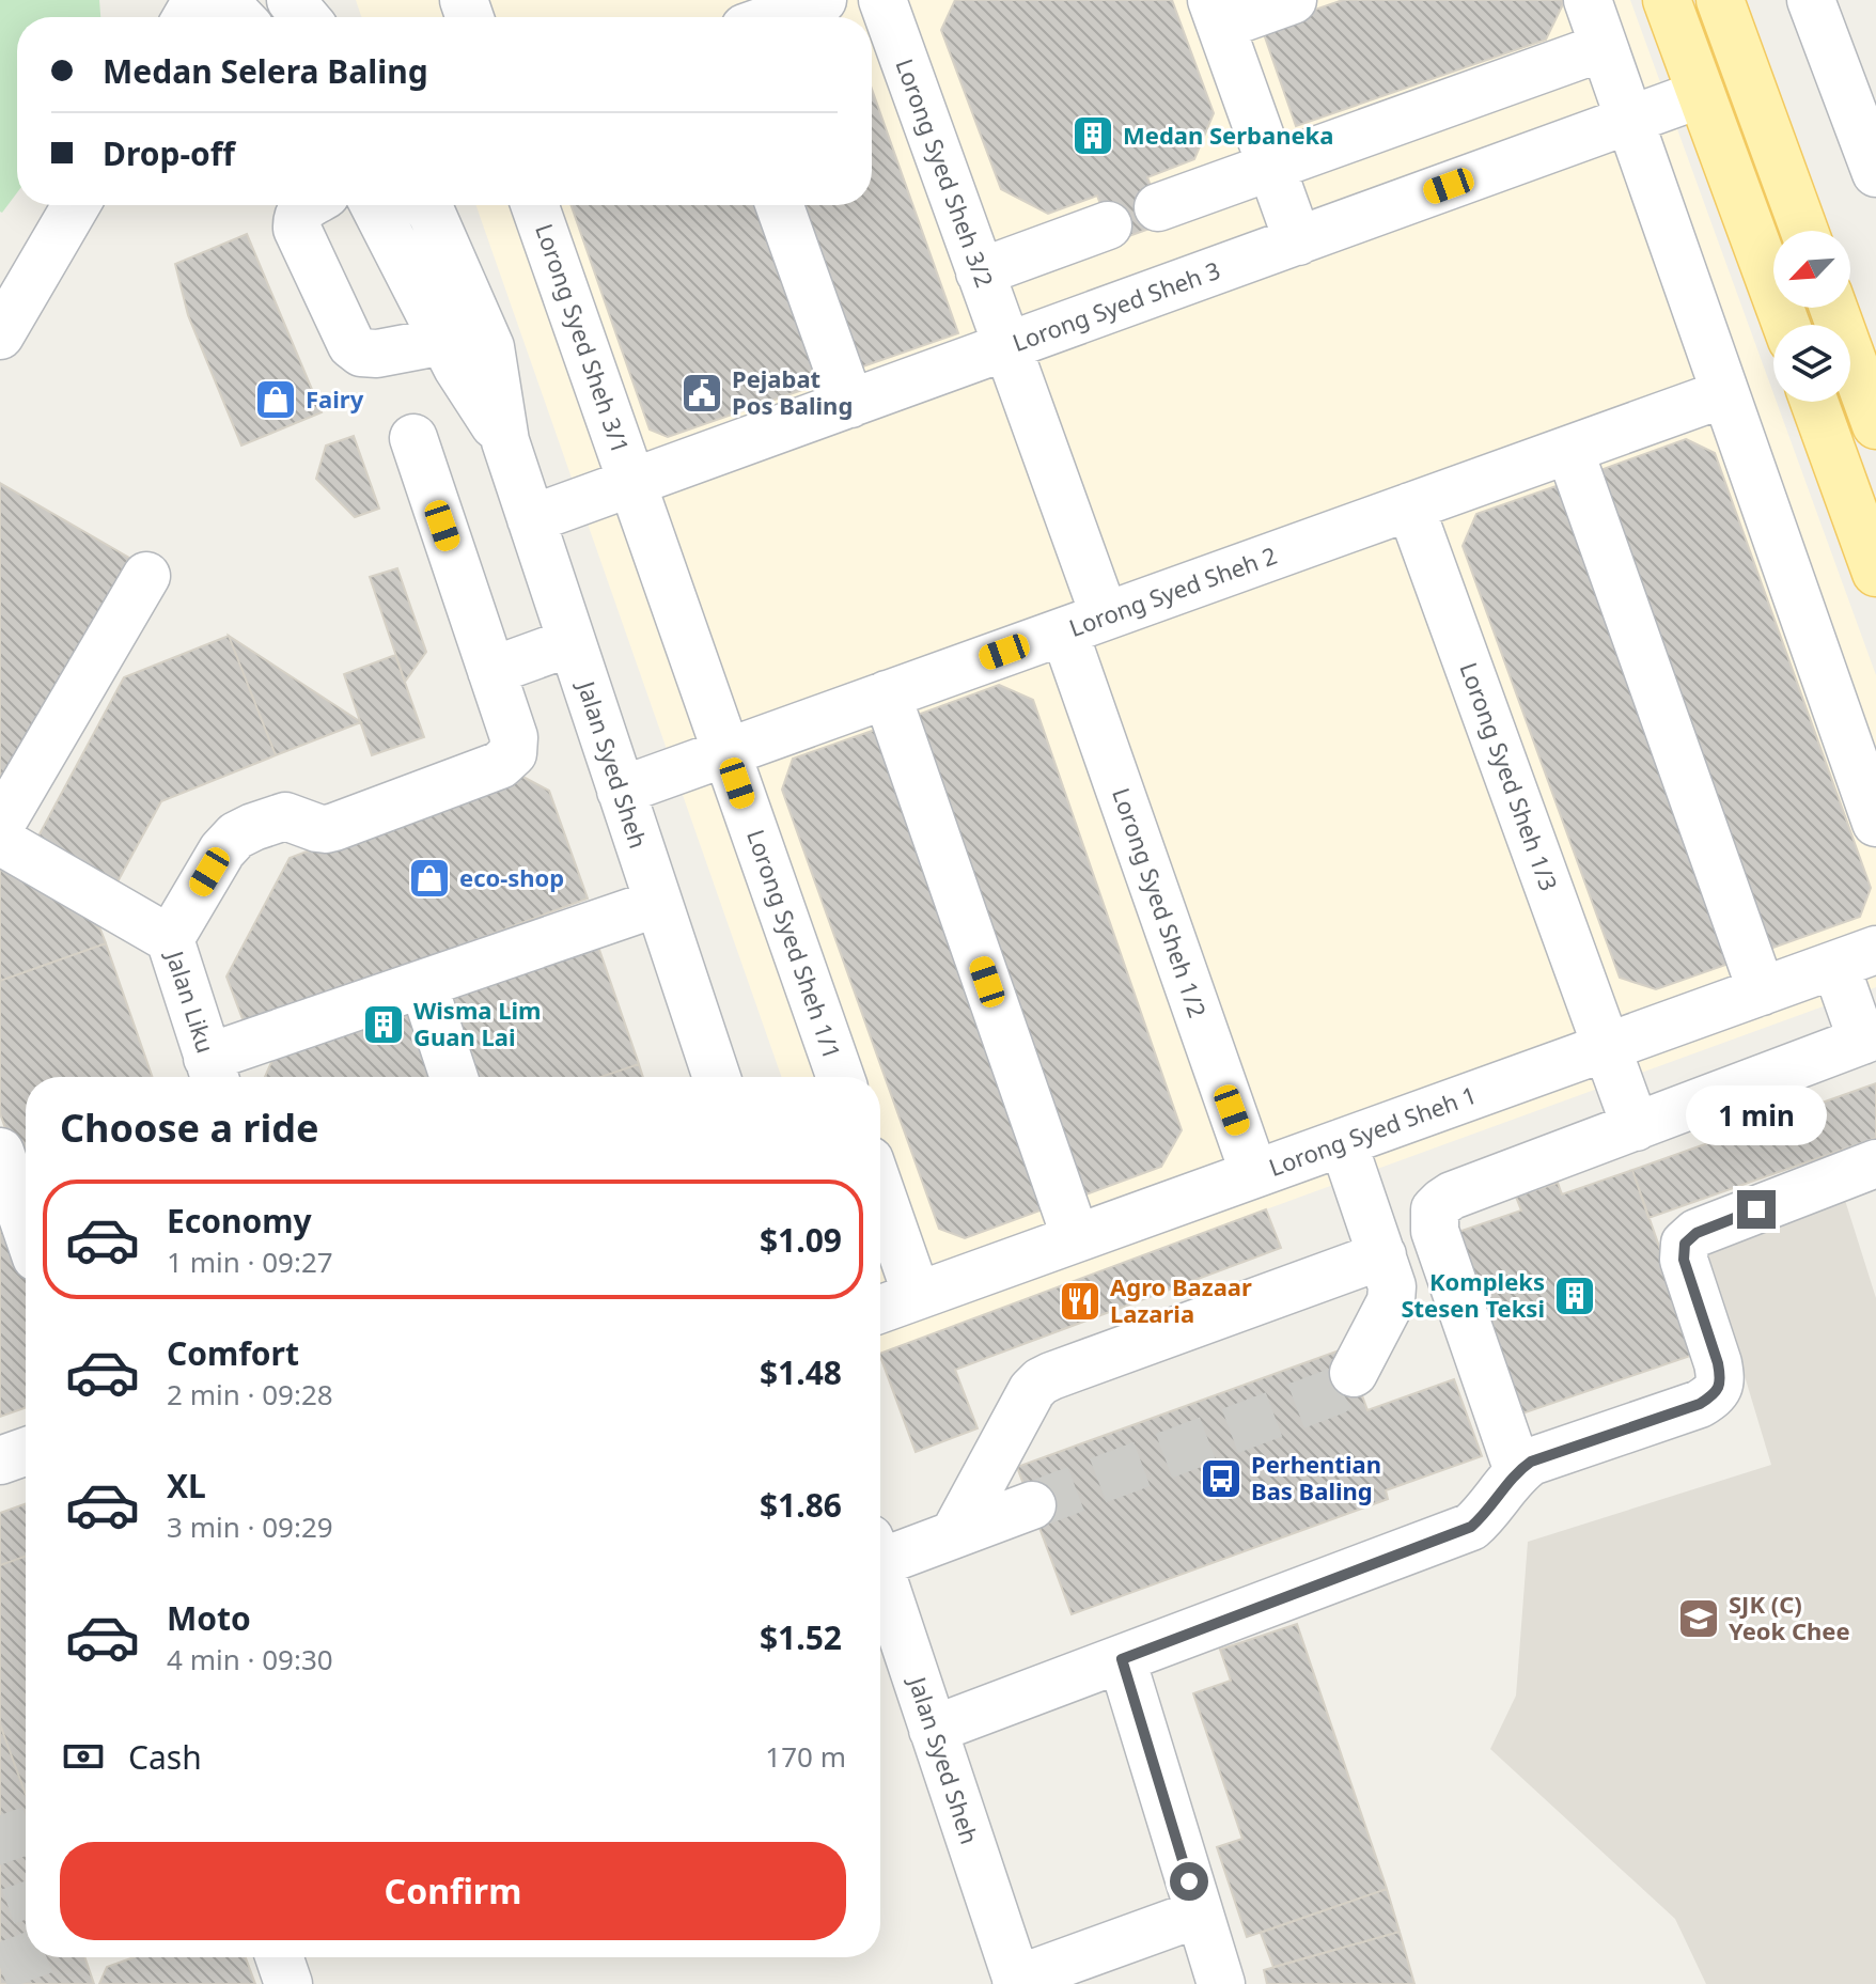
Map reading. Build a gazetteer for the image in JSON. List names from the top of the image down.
{
  "streets": {
    "street": [
      "Lorong Syed Sheh 3/2",
      "Lorong Syed Sheh 3",
      "Lorong Syed Sheh 3/1",
      "Lorong Syed Sheh 2",
      "Jalan Syed Sheh",
      "Lorong Syed Sheh 1/3",
      "Lorong Syed Sheh 1/2",
      "Lorong Syed Sheh 1/1",
      "Jalan Liku",
      "Lorong Syed Sheh 1"
    ]
  },
  "crossings": [
    ["Lorong Syed Sheh 3/2", "Lorong Syed Sheh 3"],
    ["Lorong Syed Sheh 3/2", "Lorong Syed Sheh 2"],
    ["Lorong Syed Sheh 3/2", "Lorong Syed Sheh 1/2"],
    ["Lorong Syed Sheh 3", "Lorong Syed Sheh 3/1"],
    ["Lorong Syed Sheh 3", "Jalan Syed Sheh"],
    ["Lorong Syed Sheh 3/1", "Lorong Syed Sheh 2"],
    ["Lorong Syed Sheh 3/1", "Lorong Syed Sheh 1/1"],
    ["Lorong Syed Sheh 2", "Jalan Syed Sheh"],
    ["Lorong Syed Sheh 2", "Lorong Syed Sheh 1/3"],
    ["Lorong Syed Sheh 2", "Lorong Syed Sheh 1/2"],
    ["Lorong Syed Sheh 2", "Lorong Syed Sheh 1/1"],
    ["Lorong Syed Sheh 1/3", "Lorong Syed Sheh 1"],
    ["Lorong Syed Sheh 1/2", "Lorong Syed Sheh 1"]
  ],
  "places": {
    "building": ["Medan Serbaneka", "Wisma Lim Guan Lai", "Kompleks Stesen Teksi"],
    "public building": ["Pejabat Pos Baling"],
    "shop": ["Fairy", "eco-shop"],
    "restaurant": ["Agro Bazaar Lazaria"],
    "bus stop": ["Perhentian Bas Baling"],
    "school or university": ["SJK (C) Yeok Chee"]
  },
  "north": "bottom left",
  "page": {
    "banner": ["Medan Selera Baling", "Drop-off"],
    "heading": "Choose a ride",
    "bubble": "1 min",
    "list": [
      {
        "name": "Economy",
        "note": "1 min · 09:27",
        "value": "$1.09"
      },
      {
        "name": "Comfort",
        "note": "2 min · 09:28",
        "value": "$1.48"
      },
      {
        "name": "XL",
        "note": "3 min · 09:29",
        "value": "$1.86"
      },
      {
        "name": "Moto",
        "note": "4 min · 09:30",
        "value": "$1.52"
      }
    ],
    "pay": ["Cash", "170 m"],
    "buttons": "Confirm"
  }
}
